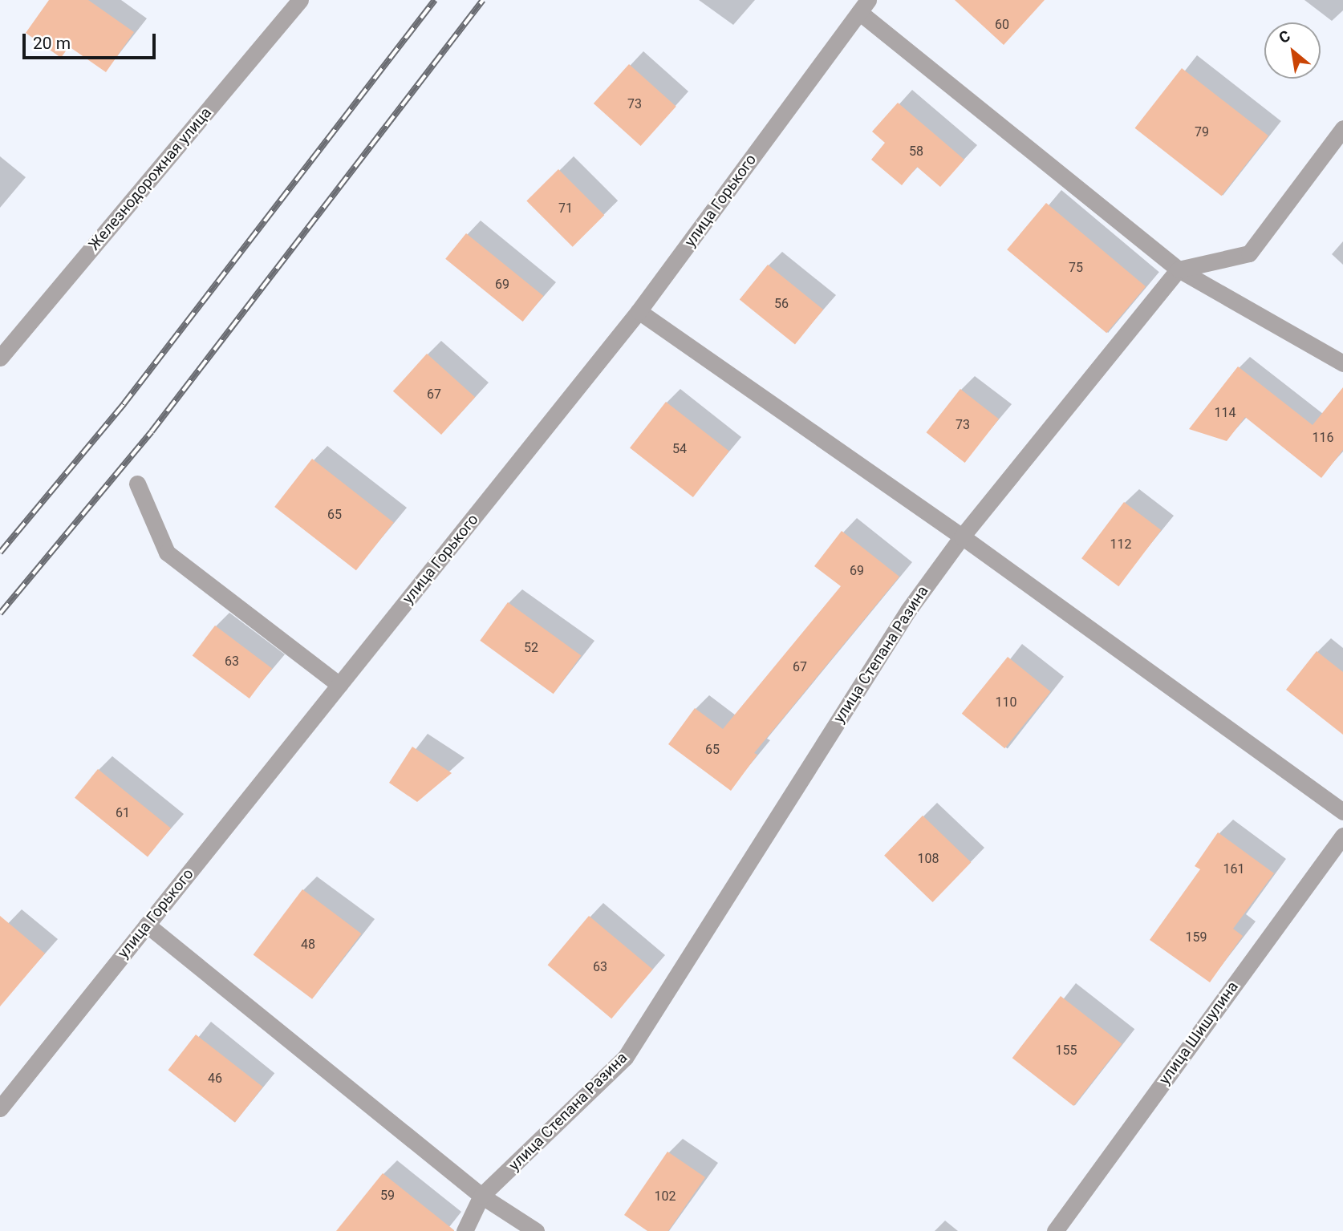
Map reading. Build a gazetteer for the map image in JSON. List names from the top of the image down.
{
  "streets": {
    "street": [
      "Железнодорожная улица",
      "улица Горького",
      "улица Степана Разина",
      "улица Шишулина"
    ]
  },
  "house_numbers": [
    "60",
    "73",
    "79",
    "58",
    "71",
    "75",
    "69",
    "56",
    "67",
    "114",
    "73",
    "116",
    "54",
    "65",
    "112",
    "69",
    "52",
    "63",
    "67",
    "110",
    "65",
    "61",
    "108",
    "161",
    "159",
    "48",
    "63",
    "155",
    "46",
    "59",
    "102"
  ],
  "scale_bar": "20 m",
  "north": "top left"
}
